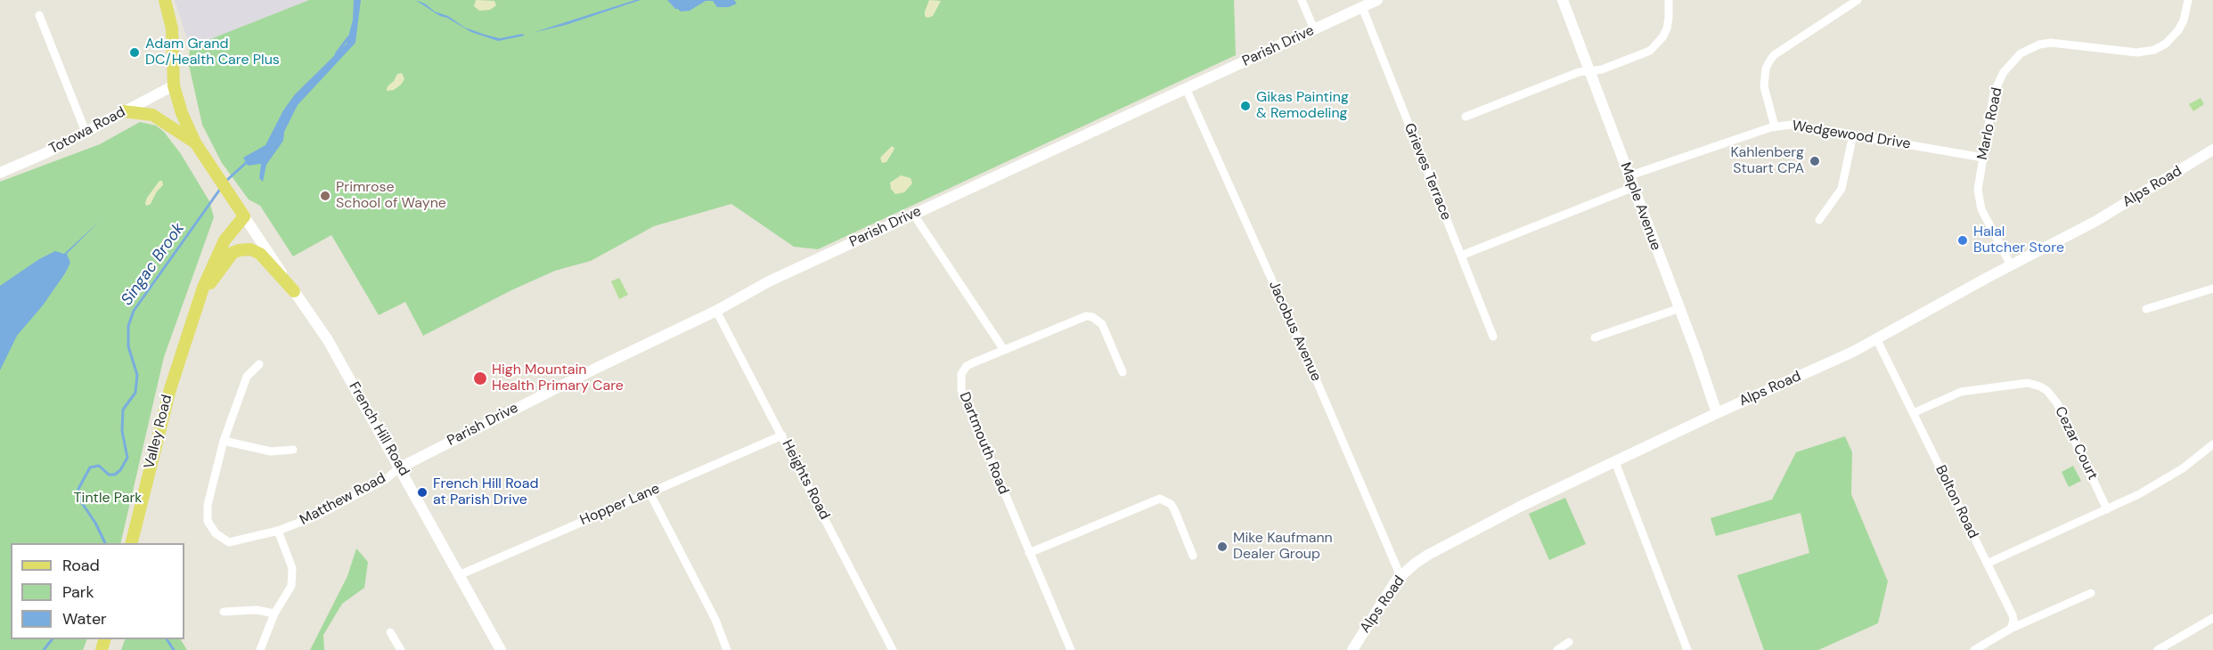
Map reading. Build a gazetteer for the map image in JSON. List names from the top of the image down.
{
  "streets": {
    "main road": [
      "Parish Drive",
      "Totowa Road",
      "Alps Road",
      "Maple Avenue",
      "French Hill Road",
      "Valley Road"
    ],
    "street": [
      "Marlo Road",
      "Wedgewood Drive",
      "Grieves Terrace",
      "Jacobus Avenue",
      "Dartmouth Road",
      "Cezar Court",
      "Heights Road",
      "Matthew Road",
      "Bolton Road",
      "Hopper Lane"
    ]
  },
  "crossings": [
    ["Parish Drive", "Grieves Terrace"],
    ["Parish Drive", "Jacobus Avenue"],
    ["Parish Drive", "French Hill Road"],
    ["Parish Drive", "Heights Road"],
    ["Parish Drive", "Matthew Road"],
    ["Marlo Road", "Wedgewood Drive"],
    ["Marlo Road", "Alps Road"],
    ["Wedgewood Drive", "Maple Avenue"],
    ["Alps Road", "Maple Avenue"],
    ["Alps Road", "Jacobus Avenue"],
    ["Alps Road", "Bolton Road"],
    ["French Hill Road", "Valley Road"],
    ["French Hill Road", "Matthew Road"],
    ["French Hill Road", "Hopper Lane"],
    ["Cezar Court", "Bolton Road"],
    ["Heights Road", "Hopper Lane"]
  ],
  "water": ["Singac Brook"],
  "parks": ["Tintle Park"],
  "places": [
    "Adam Grand DC/Health Care Plus",
    "Gikas Painting & Remodeling",
    "Kahlenberg Stuart CPA",
    "Primrose School of Wayne",
    "Halal Butcher Store",
    "High Mountain Health Primary Care",
    "French Hill Road at Parish Drive",
    "Mike Kaufmann Dealer Group"
  ],
  "legend": ["Road", "Park", "Water"]
}
